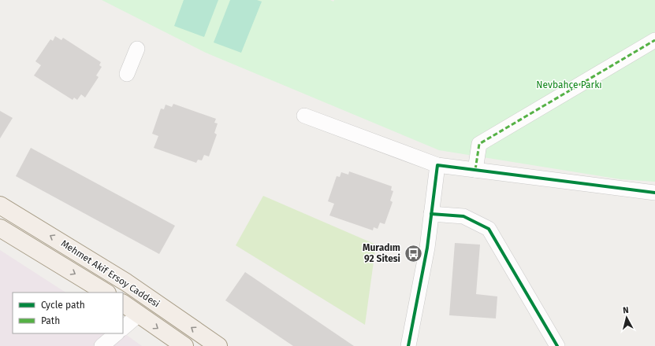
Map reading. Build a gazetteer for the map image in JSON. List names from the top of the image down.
{
  "streets": {
    "main road": ["Mehmet Akif Ersoy Caddesi"]
  },
  "parks": ["Nevbahçe Parkı"],
  "places": {
    "bus stop": ["Muradım 92 Sitesi"]
  },
  "legend": ["Cycle path", "Path"],
  "north": "top"
}
